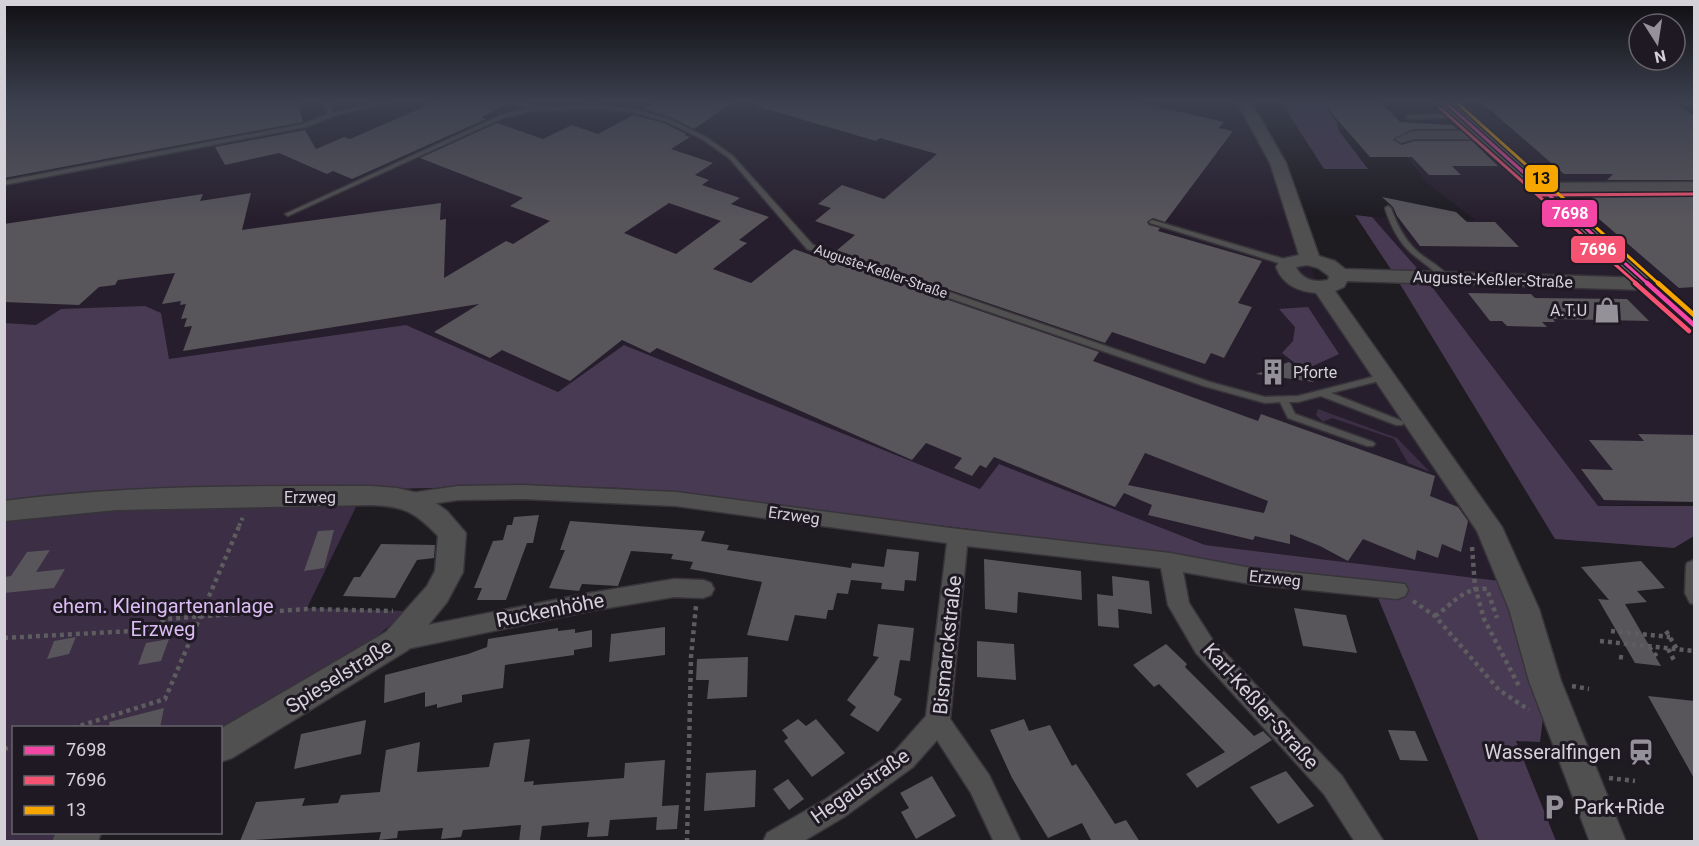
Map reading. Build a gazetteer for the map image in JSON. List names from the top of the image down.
{
  "streets": {
    "street": [
      "Auguste-Keßler-Straße",
      "Erzweg",
      "Ruckenhöhe",
      "Bismarckstraße",
      "Spieselstraße",
      "Karl-Keßler-Straße",
      "Hegaustraße"
    ]
  },
  "crossings": [
    ["Erzweg", "Bismarckstraße"],
    ["Erzweg", "Spieselstraße"],
    ["Erzweg", "Karl-Keßler-Straße"],
    ["Ruckenhöhe", "Spieselstraße"],
    ["Bismarckstraße", "Hegaustraße"]
  ],
  "parks": ["ehem. Kleingartenanlage Erzweg"],
  "places": {
    "shop": ["A.T.U"],
    "building": ["Pforte"],
    "station": ["Wasseralfingen"],
    "parking": ["Park+Ride"]
  },
  "lines": ["transit line 7698", "transit line 7696", "transit line 13"],
  "legend": ["7698", "7696", "13"],
  "north": "bottom"
}
